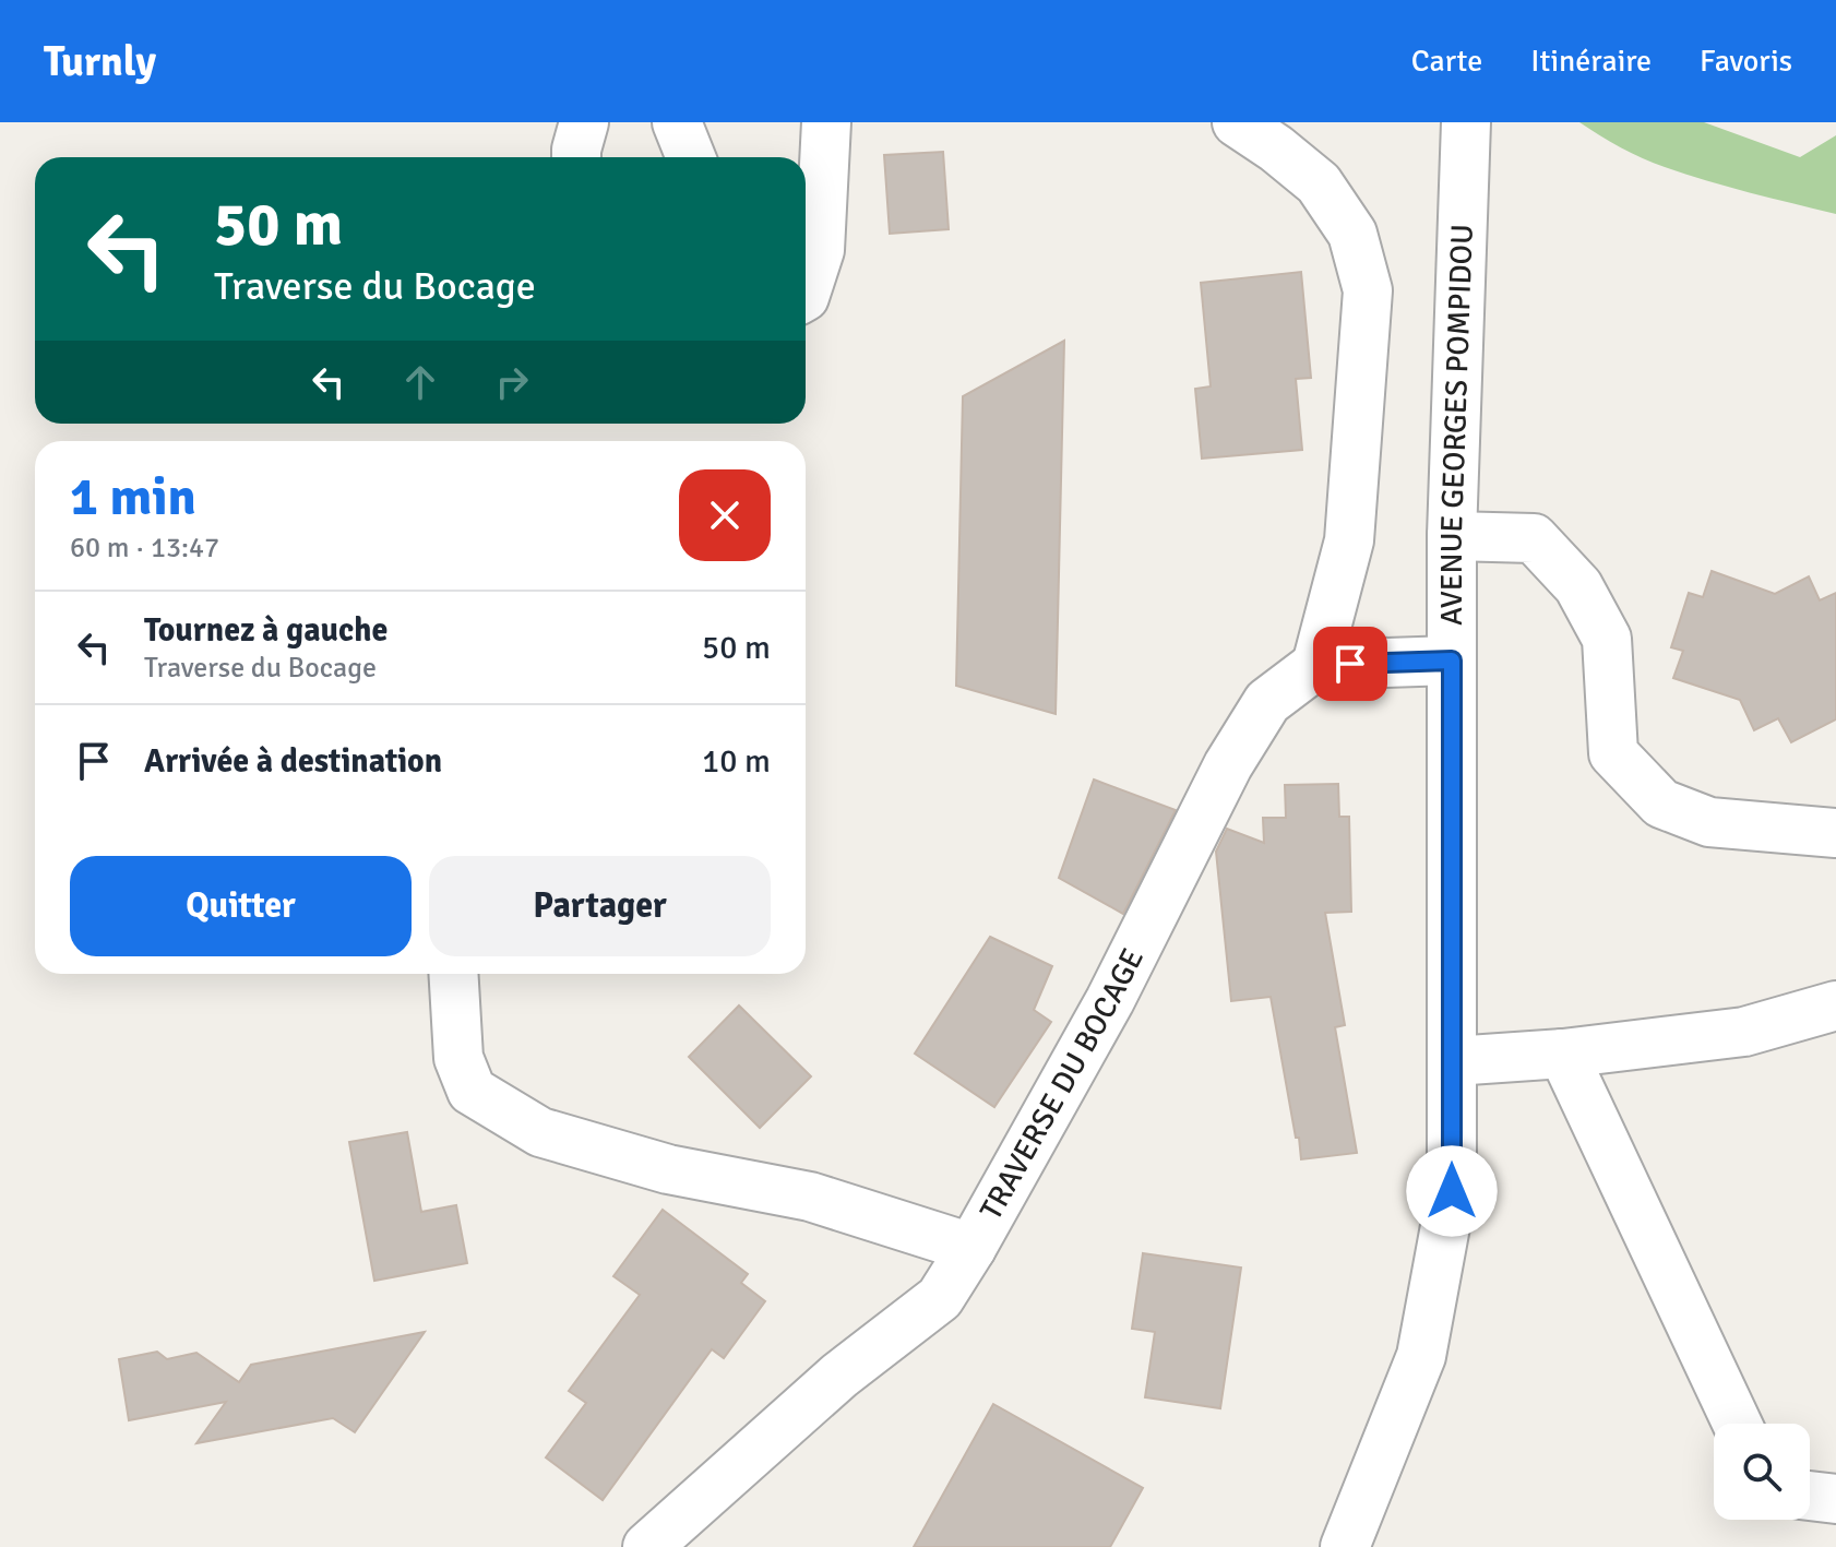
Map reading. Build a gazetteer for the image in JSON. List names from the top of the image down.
{
  "streets": {
    "street": ["AVENUE GEORGES POMPIDOU", "TRAVERSE DU BOCAGE"]
  },
  "page": {
    "header": "Turnly",
    "nav": ["Carte", "Itinéraire", "Favoris"],
    "turn": ["50 m", "Traverse du Bocage"],
    "heading": ["1 min", "60 m · 13:47"],
    "list": [
      {
        "name": "Tournez à gauche",
        "note": "Traverse du Bocage",
        "value": "50 m"
      },
      {
        "name": "Arrivée à destination",
        "value": "10 m"
      }
    ],
    "buttons": ["Quitter", "Partager"]
  }
}
